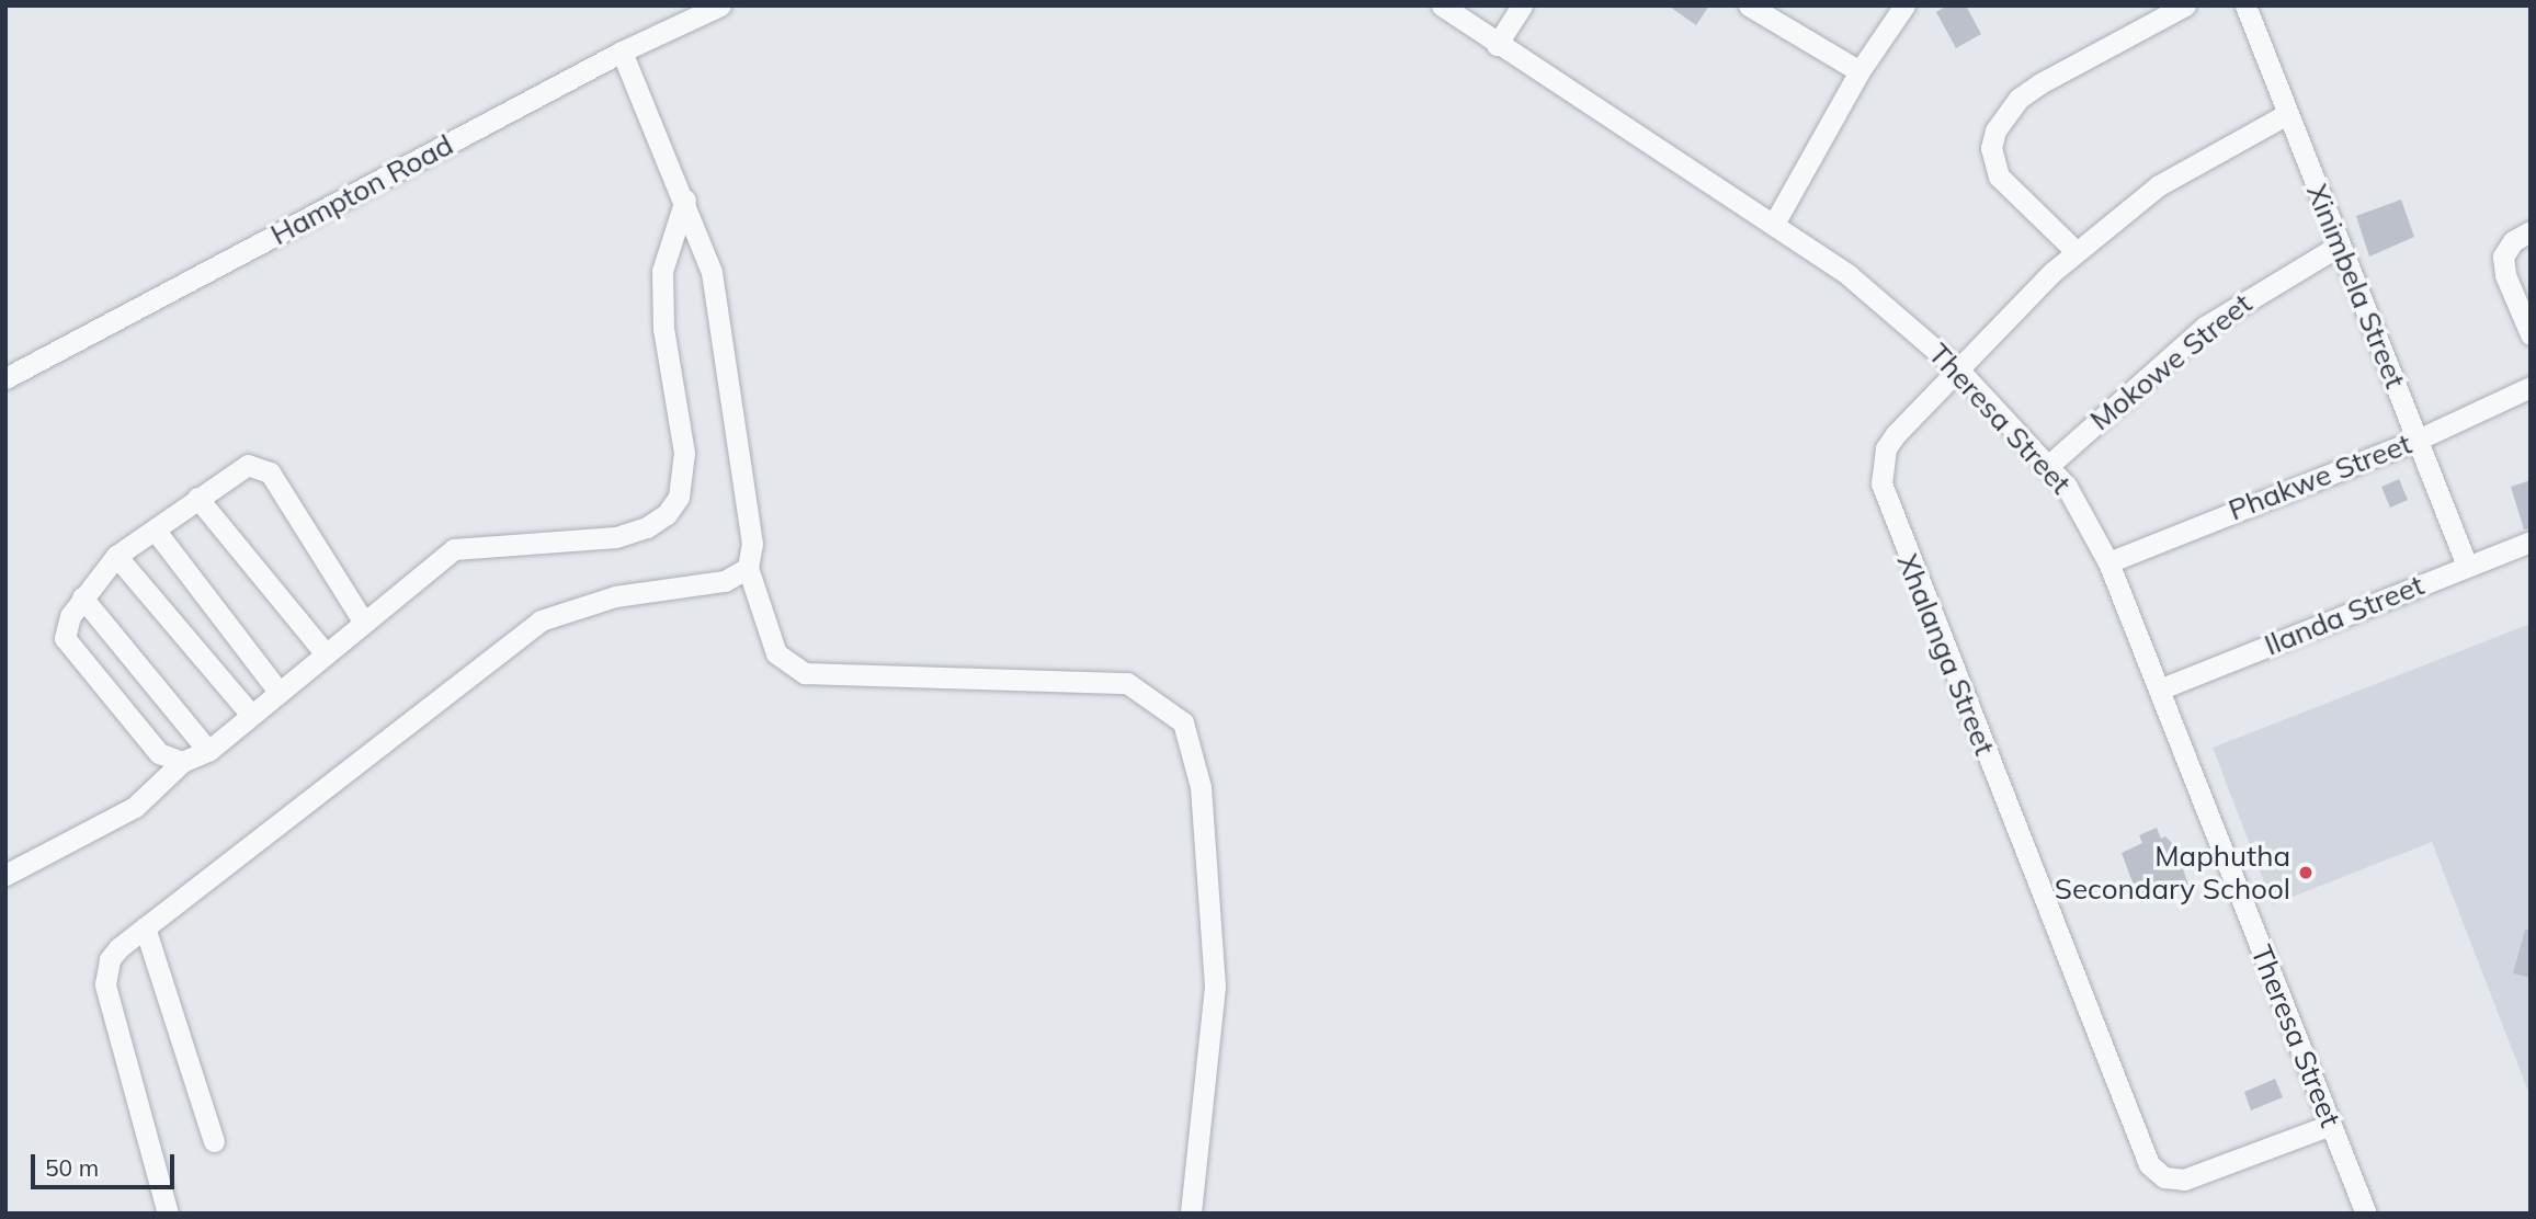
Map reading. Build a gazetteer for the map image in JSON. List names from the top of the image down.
{
  "streets": {
    "street": [
      "Hampton Road",
      "Xinimbela Street",
      "Mokowe Street",
      "Theresa Street",
      "Phakwe Street",
      "Ilanda Street",
      "Xhalanga Street"
    ]
  },
  "crossings": [
    ["Xinimbela Street", "Mokowe Street"],
    ["Xinimbela Street", "Phakwe Street"],
    ["Xinimbela Street", "Ilanda Street"],
    ["Xinimbela Street", "Xhalanga Street"],
    ["Mokowe Street", "Theresa Street"],
    ["Theresa Street", "Phakwe Street"],
    ["Theresa Street", "Ilanda Street"],
    ["Theresa Street", "Xhalanga Street"]
  ],
  "places": ["Maphutha Secondary School"],
  "scale_bar": "50 m"
}
